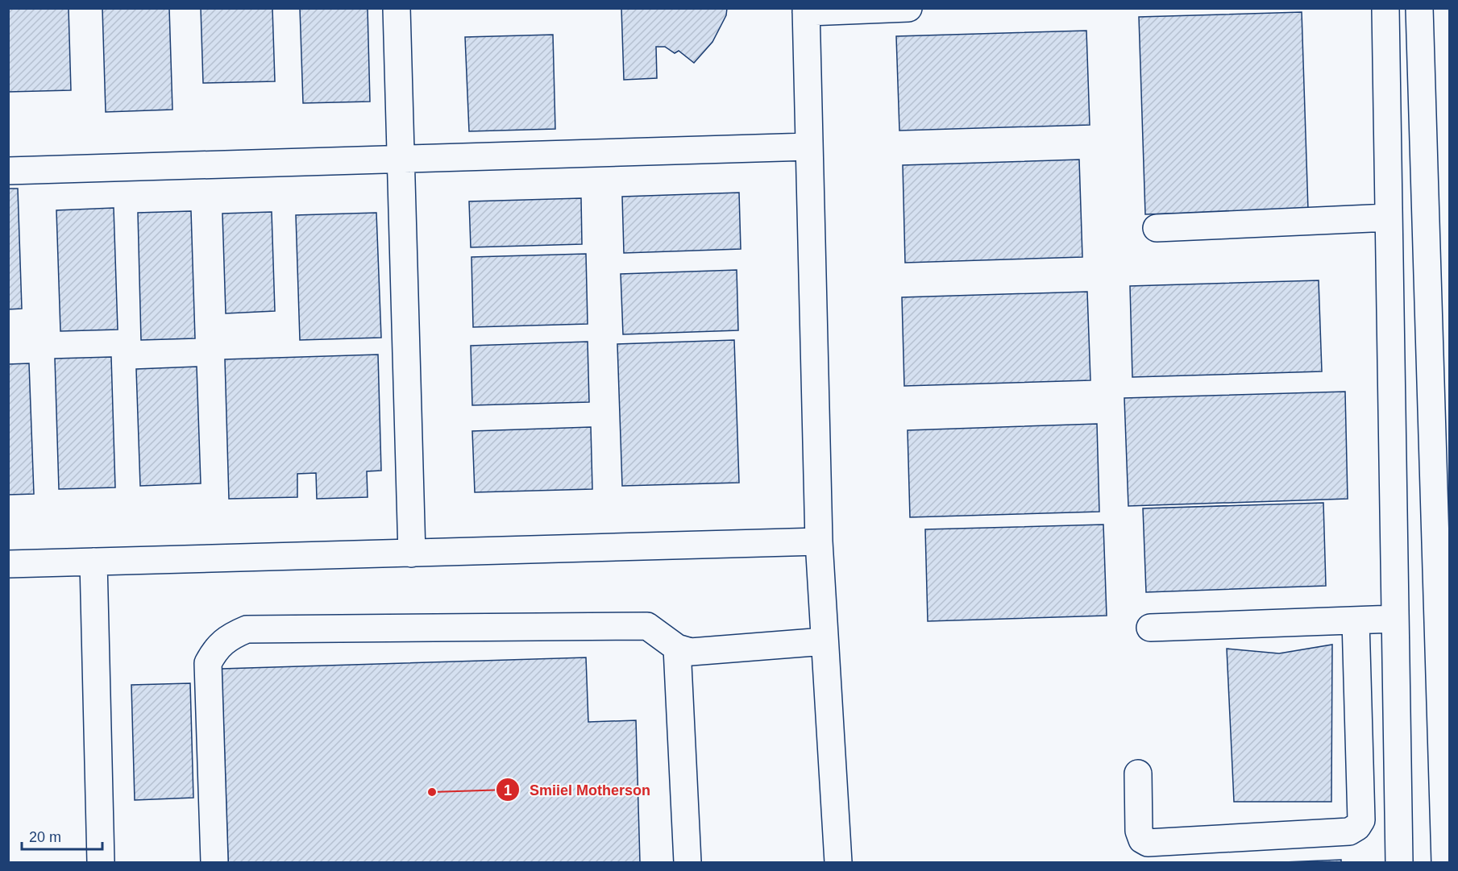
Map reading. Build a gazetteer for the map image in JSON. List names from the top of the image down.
{
  "places": ["Smiiel Motherson"],
  "scale_bar": "20 m"
}
